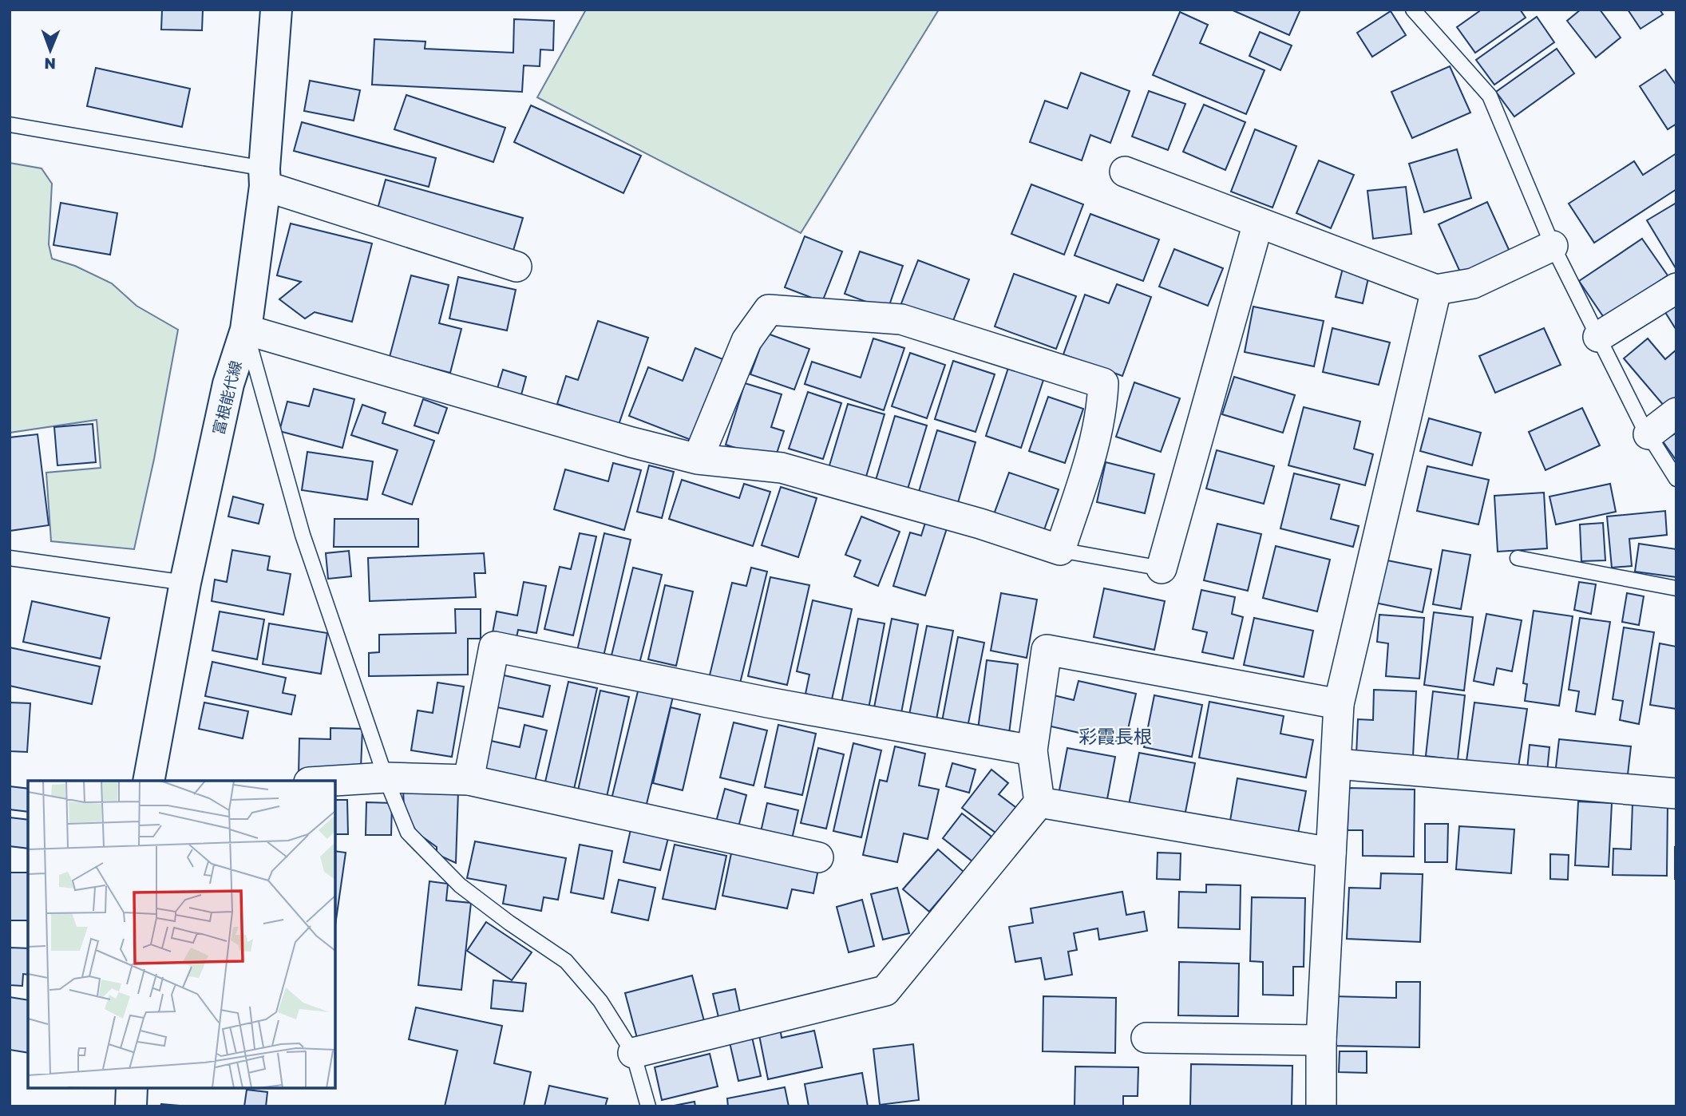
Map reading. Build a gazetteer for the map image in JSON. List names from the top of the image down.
{
  "streets": {
    "main road": ["富根能代線"]
  },
  "districts": ["彩霞長根"],
  "north": "bottom"
}
